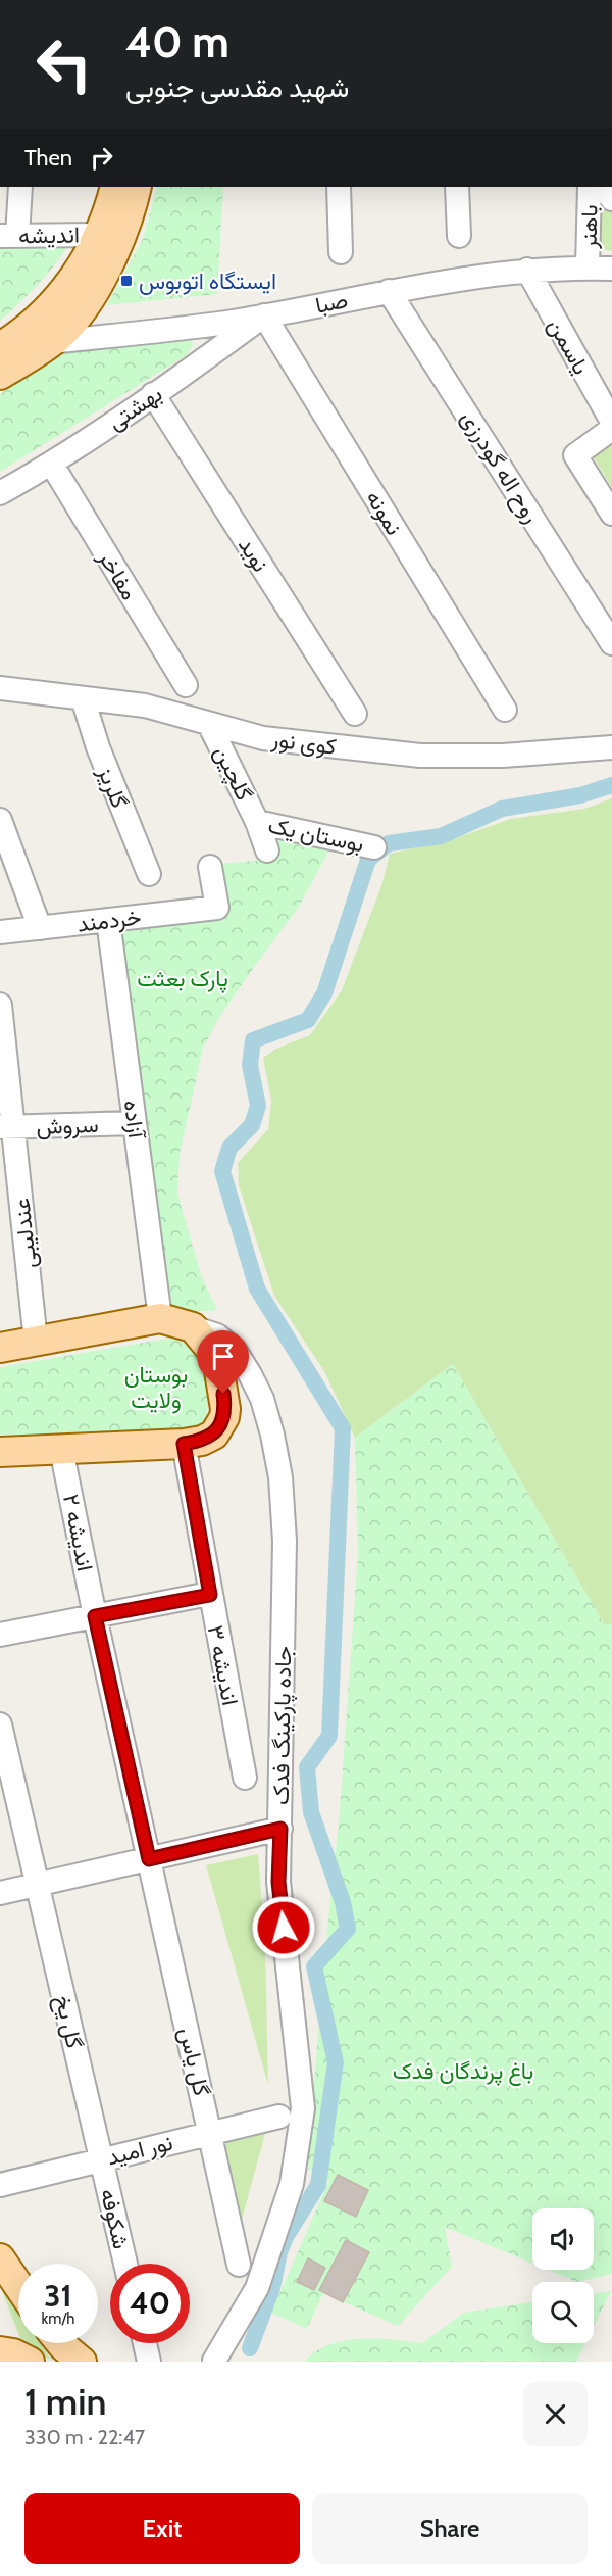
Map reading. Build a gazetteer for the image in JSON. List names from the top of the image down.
{
  "streets": {
    "street": [
      "باهنر",
      "اندیشه",
      "صبا",
      "یاسمن",
      "بهشتی",
      "روح اله گودرزی",
      "نمونه",
      "نوید",
      "مفاخر",
      "کوی نور",
      "گلچین",
      "گلریز",
      "بوستان یک",
      "خردمند",
      "آزاده",
      "سروش",
      "عندلیبی",
      "اندیشه ۲",
      "اندیشه ۳",
      "جاده پارکینگ فدک",
      "گل یخ",
      "گل یاس",
      "نور امید",
      "شکوفه"
    ]
  },
  "crossings": [
    ["باهنر", "صبا"],
    ["صبا", "یاسمن"],
    ["صبا", "بهشتی"],
    ["صبا", "روح اله گودرزی"],
    ["صبا", "نمونه"],
    ["بهشتی", "نمونه"],
    ["بهشتی", "نوید"],
    ["بهشتی", "مفاخر"],
    ["کوی نور", "گلچین"],
    ["کوی نور", "گلریز"],
    ["گلچین", "بوستان یک"],
    ["خردمند", "آزاده"],
    ["آزاده", "سروش"],
    ["سروش", "عندلیبی"],
    ["اندیشه ۲", "گل یاس"],
    ["گل یخ", "نور امید"],
    ["گل یخ", "شکوفه"],
    ["گل یاس", "نور امید"],
    ["نور امید", "شکوفه"]
  ],
  "parks": ["پارک بعثت", "بوستان ولایت", "باغ پرندگان فدک"],
  "places": {
    "transit": ["ایستگاه اتوبوس"]
  },
  "page": {
    "turn": ["40 m", "شهید مقدسی جنوبی"],
    "then": "Then",
    "speed": "31 km/h",
    "limit": "40",
    "heading": ["1 min", "330 m · 22:47"],
    "buttons": ["Exit", "Share"]
  }
}
